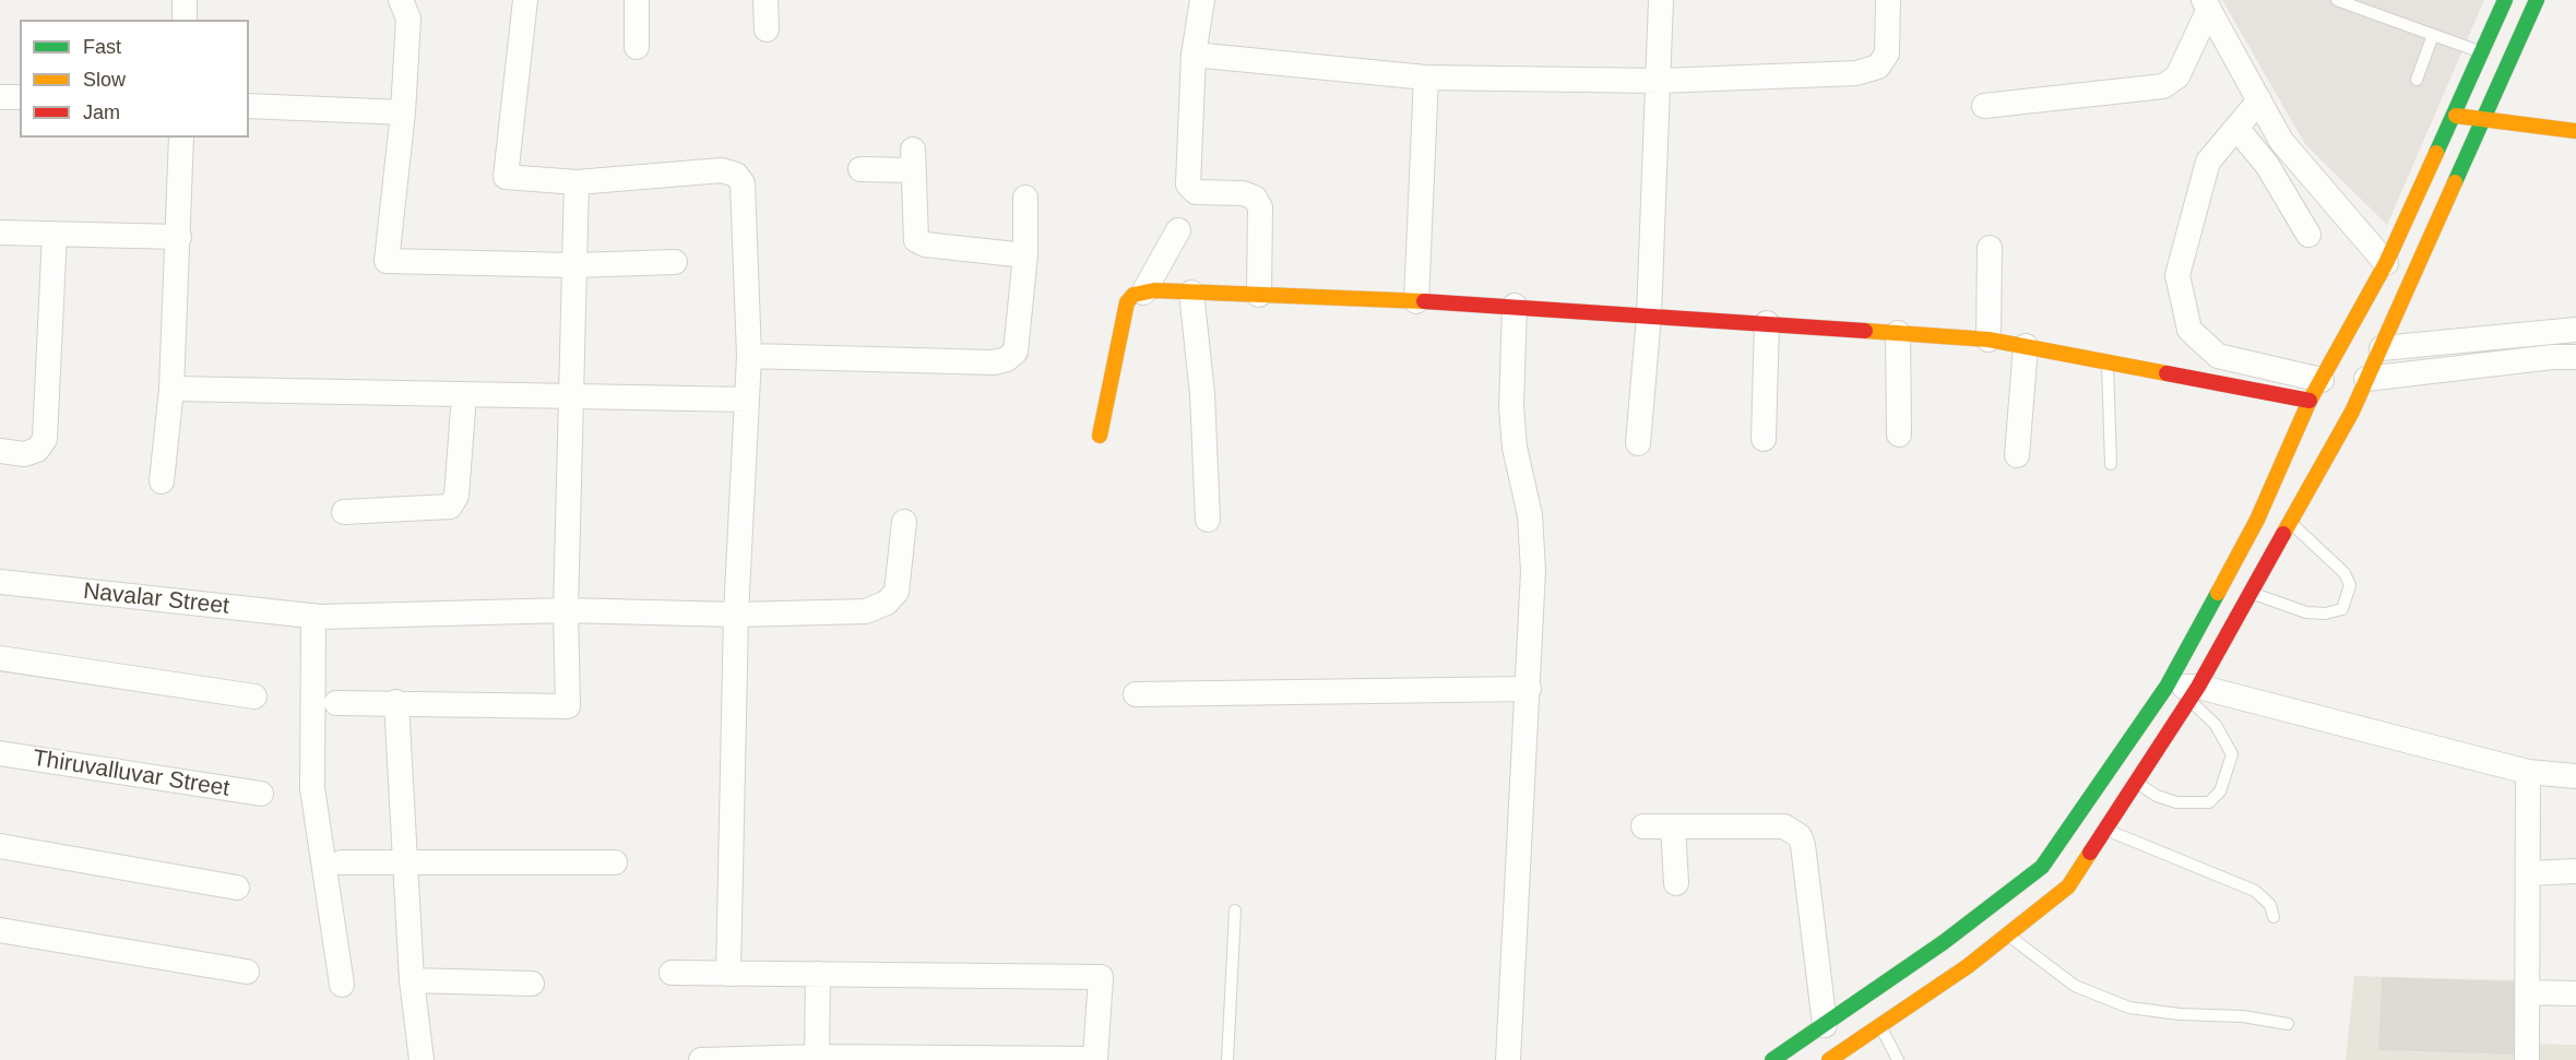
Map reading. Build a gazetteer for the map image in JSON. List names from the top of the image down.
{
  "streets": {
    "street": ["Navalar Street", "Thiruvalluvar Street"]
  },
  "legend": ["Fast", "Slow", "Jam"]
}
